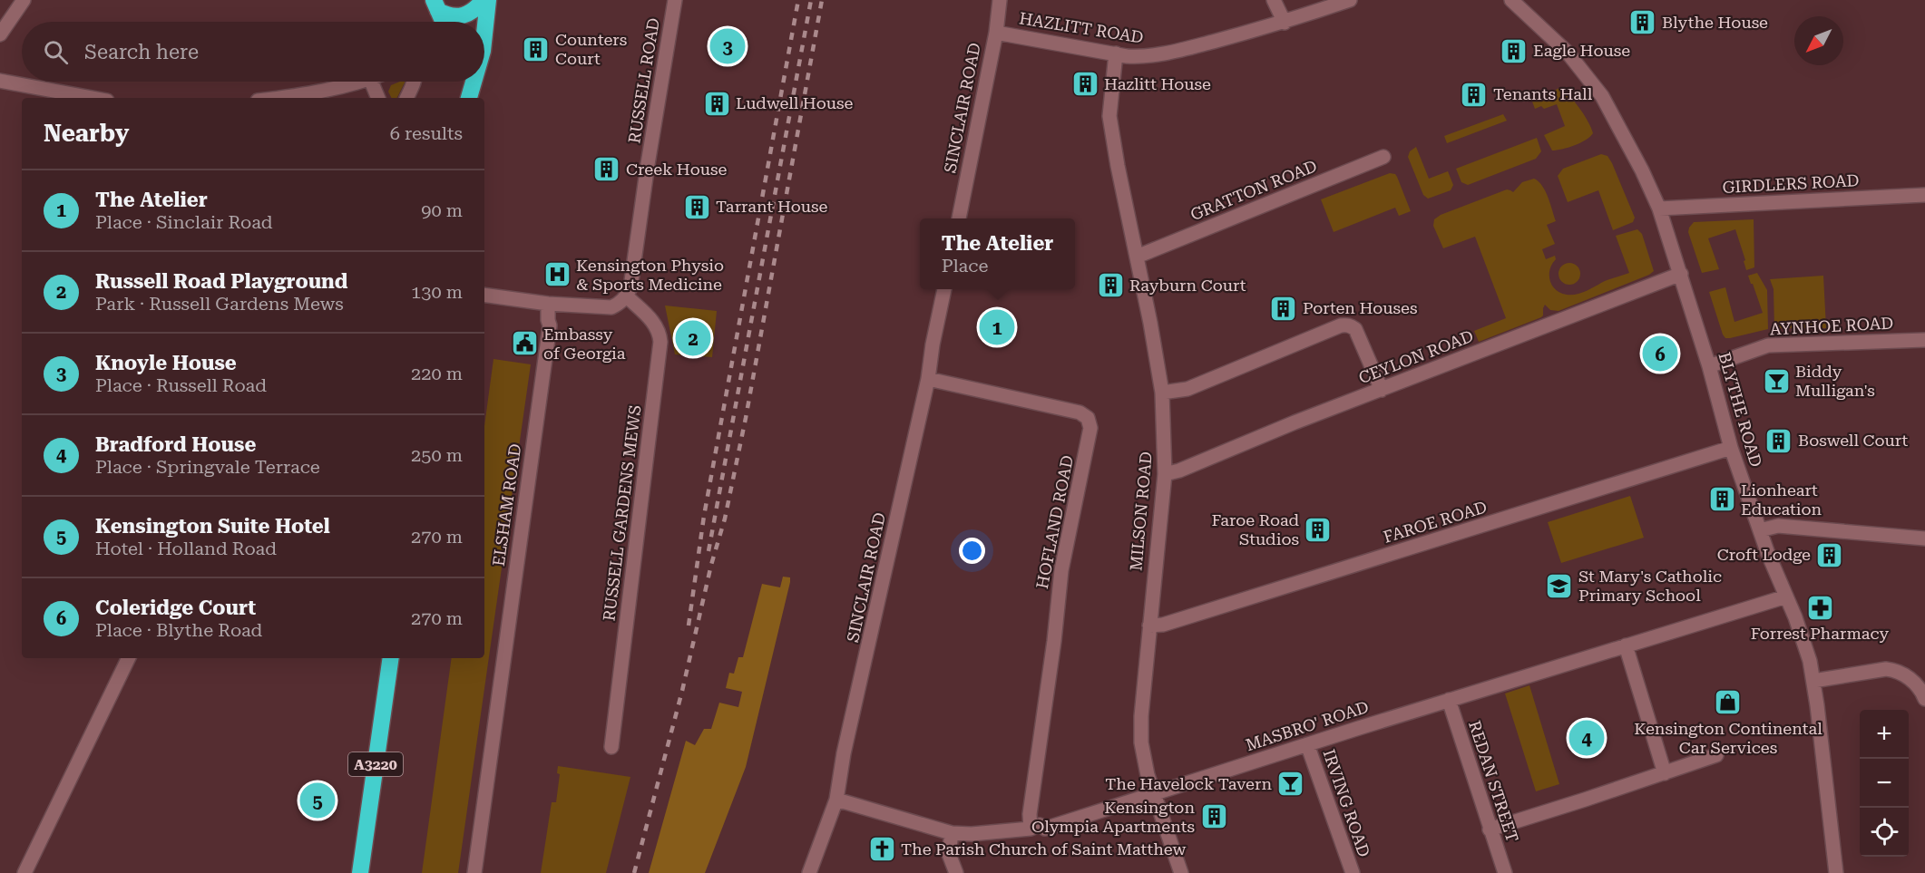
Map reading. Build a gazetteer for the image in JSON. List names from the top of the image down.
{
  "streets": {
    "highway": ["A3220"],
    "street": [
      "HAZLITT ROAD",
      "RUSSELL ROAD",
      "SINCLAIR ROAD",
      "GIRDLERS ROAD",
      "GRATTON ROAD",
      "AYNHOE ROAD",
      "CEYLON ROAD",
      "BLYTHE ROAD",
      "ELSHAM ROAD",
      "MILSON ROAD",
      "RUSSELL GARDENS MEWS",
      "HOFLAND ROAD",
      "FAROE ROAD",
      "MASBRO' ROAD",
      "REDAN STREET",
      "IRVING ROAD"
    ]
  },
  "crossings": [
    ["HAZLITT ROAD", "SINCLAIR ROAD"],
    ["HAZLITT ROAD", "MILSON ROAD"],
    ["RUSSELL ROAD", "RUSSELL GARDENS MEWS"],
    ["SINCLAIR ROAD", "HOFLAND ROAD"],
    ["SINCLAIR ROAD", "MASBRO' ROAD"],
    ["GIRDLERS ROAD", "BLYTHE ROAD"],
    ["GRATTON ROAD", "MILSON ROAD"],
    ["AYNHOE ROAD", "BLYTHE ROAD"],
    ["CEYLON ROAD", "BLYTHE ROAD"],
    ["CEYLON ROAD", "MILSON ROAD"],
    ["BLYTHE ROAD", "FAROE ROAD"],
    ["BLYTHE ROAD", "MASBRO' ROAD"],
    ["MILSON ROAD", "FAROE ROAD"],
    ["MILSON ROAD", "MASBRO' ROAD"],
    ["HOFLAND ROAD", "MASBRO' ROAD"],
    ["MASBRO' ROAD", "REDAN STREET"],
    ["MASBRO' ROAD", "IRVING ROAD"]
  ],
  "places": {
    "building": [
      "Blythe House",
      "Counters Court",
      "Eagle House",
      "Hazlitt House",
      "Tenants Hall",
      "Ludwell House",
      "Creek House",
      "Tarrant House",
      "Rayburn Court",
      "Porten Houses",
      "Boswell Court",
      "Lionheart Education",
      "Faroe Road Studios",
      "Croft Lodge",
      "Kensington Olympia Apartments"
    ],
    "hospital": ["Kensington Physio & Sports Medicine"],
    "public building": ["Embassy of Georgia"],
    "bar": ["Biddy Mulligan's", "The Havelock Tavern"],
    "school or university": ["St Mary's Catholic Primary School"],
    "pharmacy": ["Forrest Pharmacy"],
    "shop": ["Kensington Continental Car Services"],
    "church": ["The Parish Church of Saint Matthew"]
  },
  "north": "bottom left",
  "page": {
    "search": "Search here",
    "pins": [
      "3",
      "1",
      "2",
      "6",
      "4",
      "5"
    ],
    "heading": ["Nearby", "6 results"],
    "list": [
      {
        "mark": "1",
        "name": "The Atelier",
        "note": "Place · Sinclair Road",
        "value": "90 m"
      },
      {
        "mark": "2",
        "name": "Russell Road Playground",
        "note": "Park · Russell Gardens Mews",
        "value": "130 m"
      },
      {
        "mark": "3",
        "name": "Knoyle House",
        "note": "Place · Russell Road",
        "value": "220 m"
      },
      {
        "mark": "4",
        "name": "Bradford House",
        "note": "Place · Springvale Terrace",
        "value": "250 m"
      },
      {
        "mark": "5",
        "name": "Kensington Suite Hotel",
        "note": "Hotel · Holland Road",
        "value": "270 m"
      },
      {
        "mark": "6",
        "name": "Coleridge Court",
        "note": "Place · Blythe Road",
        "value": "270 m"
      }
    ],
    "popup": ["The Atelier", "Place"],
    "map_buttons": ["+", "−"]
  }
}
